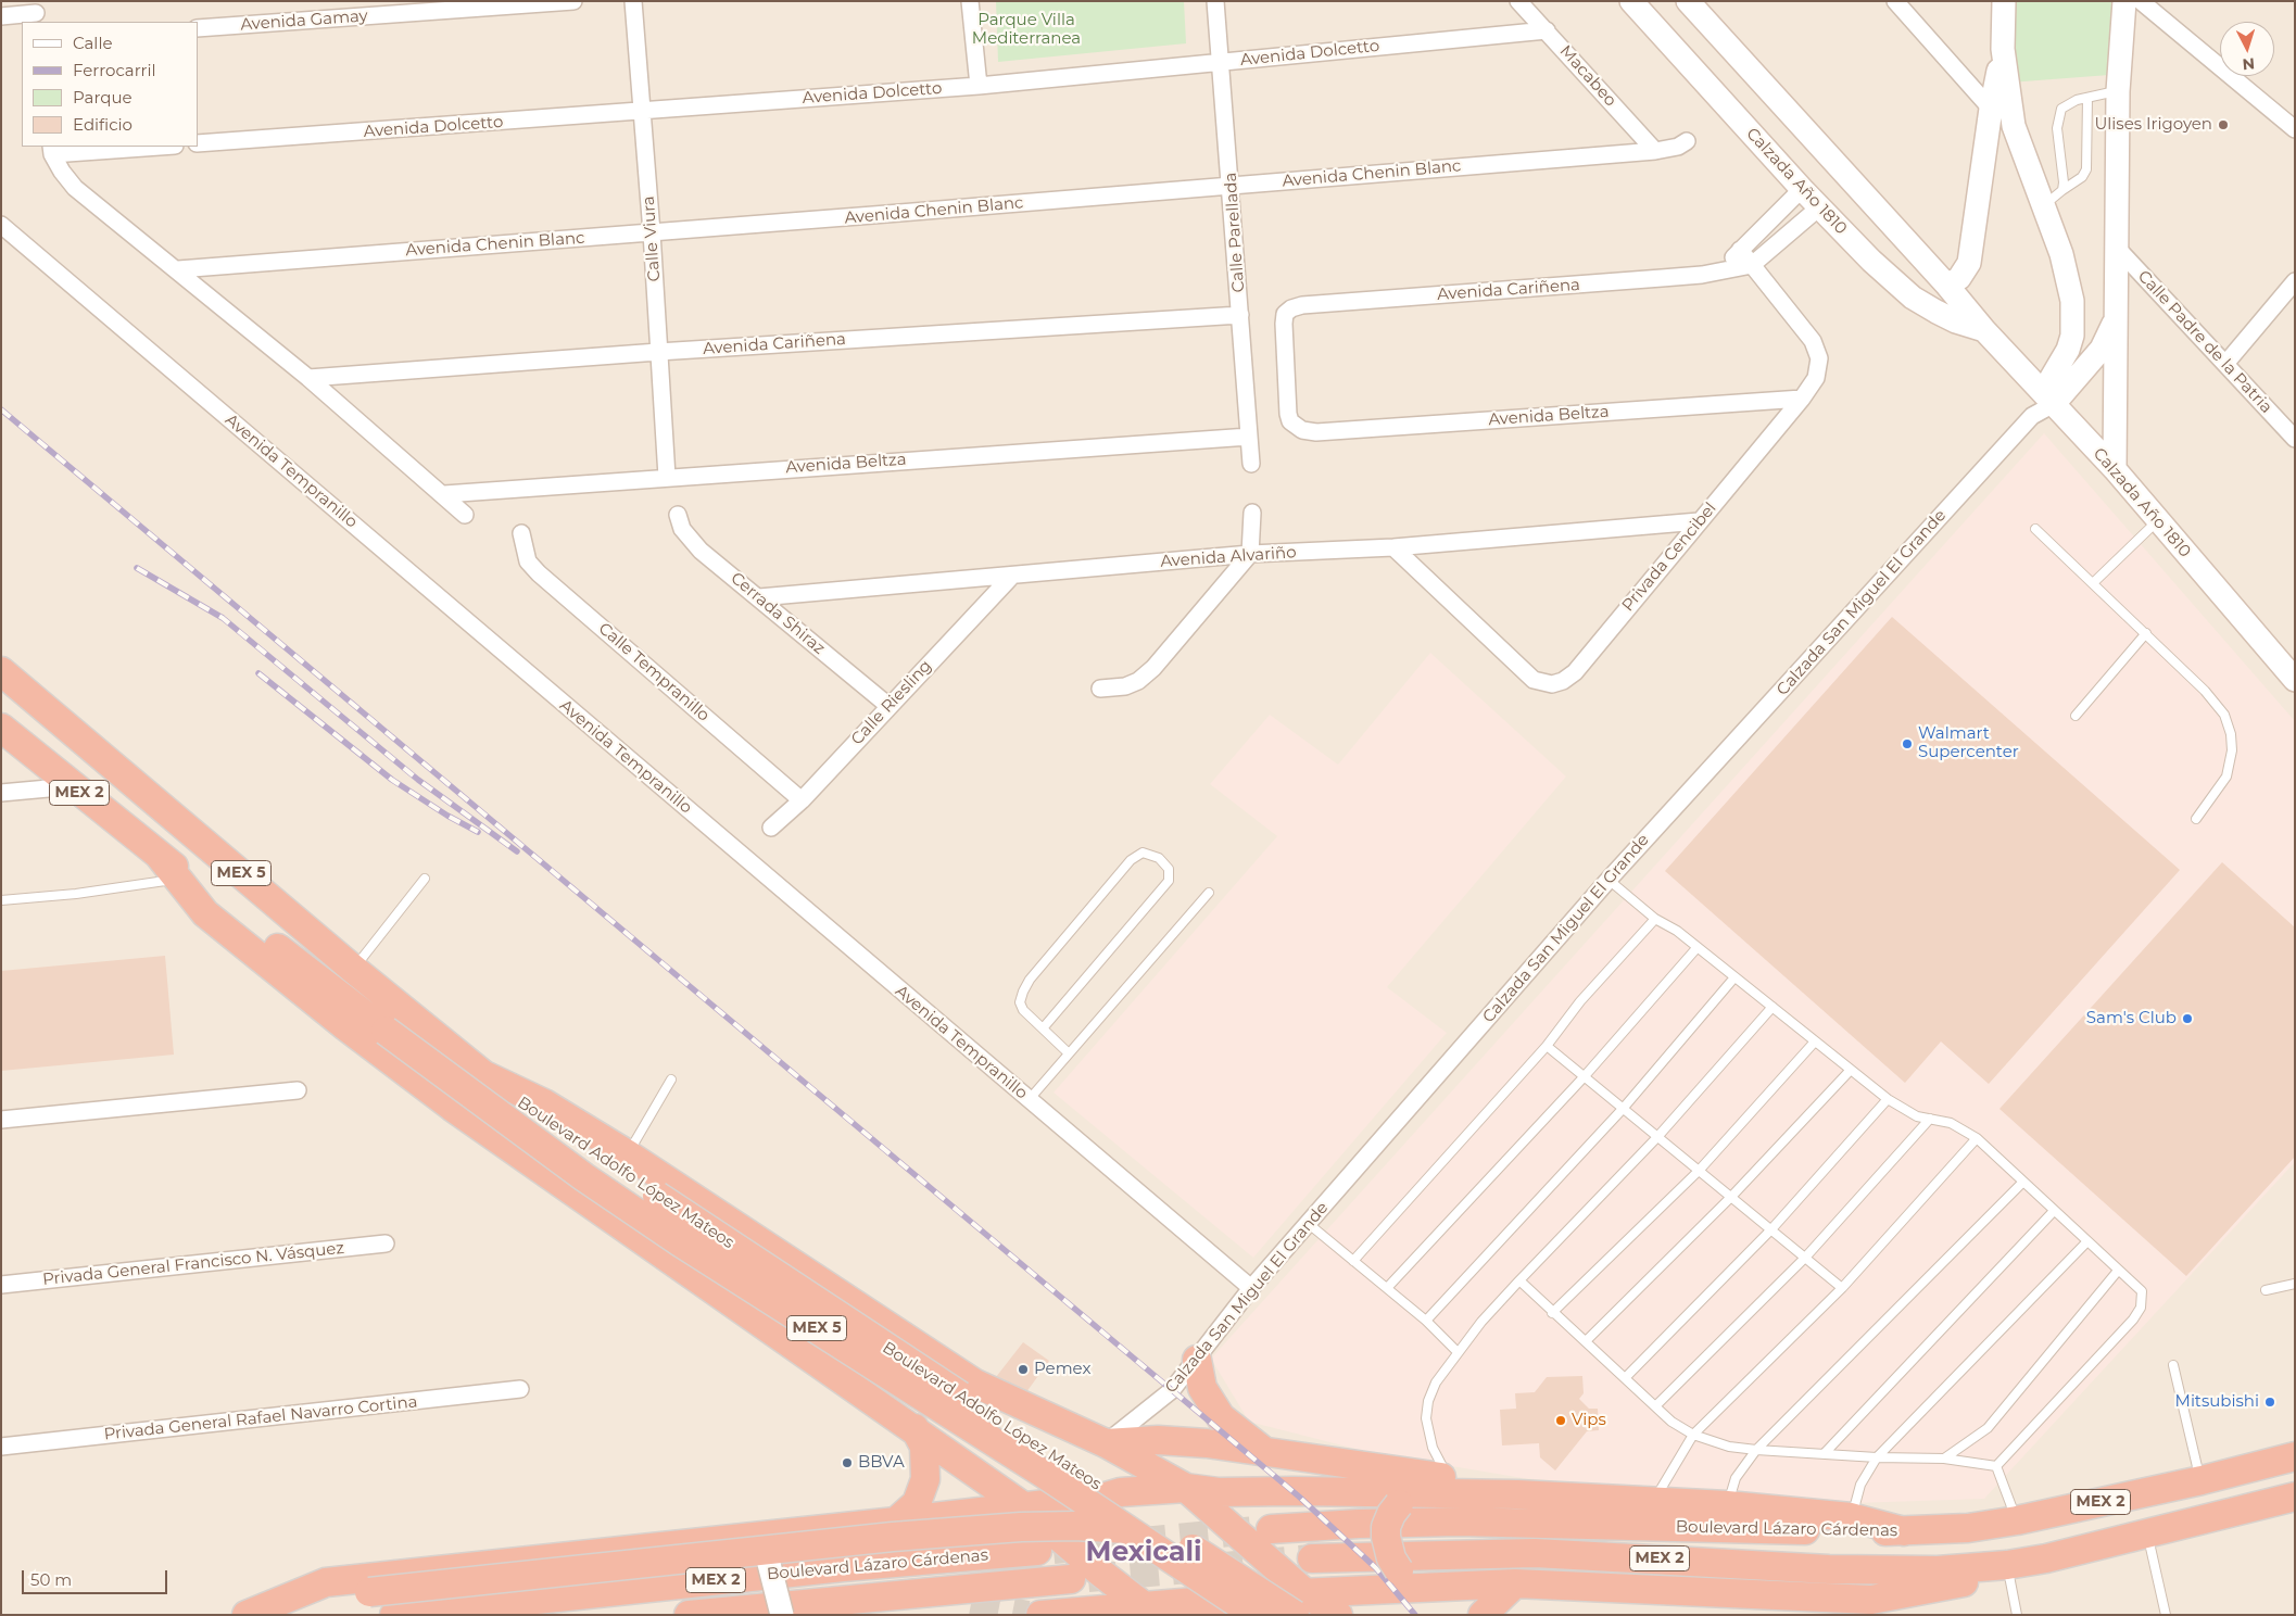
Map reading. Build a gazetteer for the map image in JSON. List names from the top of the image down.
{
  "streets": {
    "highway": [
      "MEX 2",
      "MEX 5",
      "Boulevard Adolfo López Mateos",
      "Boulevard Lázaro Cárdenas"
    ],
    "street": [
      "Avenida Gamay",
      "Avenida Dolcetto",
      "Macabeo",
      "Avenida Chenin Blanc",
      "Calzada Año 1810",
      "Calle Parellada",
      "Calle Viura",
      "Avenida Cariñena",
      "Calle Padre de la Patria",
      "Avenida Beltza",
      "Avenida Tempranillo",
      "Avenida Alvariño",
      "Privada Cencibel",
      "Calzada San Miguel El Grande",
      "Cerrada Shiraz",
      "Calle Tempranillo",
      "Calle Riesling",
      "Privada General Francisco N. Vásquez",
      "Privada General Rafael Navarro Cortina"
    ]
  },
  "crossings": [
    ["Avenida Dolcetto", "Macabeo"],
    ["Avenida Dolcetto", "Calle Parellada"],
    ["Avenida Dolcetto", "Calle Viura"],
    ["Macabeo", "Avenida Chenin Blanc"],
    ["Avenida Chenin Blanc", "Calle Parellada"],
    ["Avenida Chenin Blanc", "Calle Viura"],
    ["Calzada Año 1810", "Avenida Cariñena"],
    ["Calzada Año 1810", "Calzada San Miguel El Grande"],
    ["Calle Parellada", "Avenida Cariñena"],
    ["Calle Parellada", "Avenida Beltza"],
    ["Calle Viura", "Avenida Cariñena"],
    ["Calle Viura", "Avenida Beltza"],
    ["Avenida Cariñena", "Avenida Beltza"],
    ["Avenida Cariñena", "Privada Cencibel"],
    ["Calle Padre de la Patria", "Calzada San Miguel El Grande"],
    ["Avenida Beltza", "Privada Cencibel"],
    ["Avenida Tempranillo", "Calzada San Miguel El Grande"],
    ["Avenida Alvariño", "Privada Cencibel"],
    ["Avenida Alvariño", "Cerrada Shiraz"],
    ["Avenida Alvariño", "Calle Riesling"],
    ["Cerrada Shiraz", "Calle Riesling"],
    ["Calle Tempranillo", "Calle Riesling"]
  ],
  "districts": ["Mexicali"],
  "parks": ["Parque Villa Mediterranea"],
  "places": [
    "Ulises Irigoyen",
    "Walmart Supercenter",
    "Sam's Club",
    "Pemex",
    "Mitsubishi",
    "Vips",
    "BBVA"
  ],
  "legend": [
    "Calle",
    "Ferrocarril",
    "Parque",
    "Edificio"
  ],
  "scale_bar": "50 m",
  "north": "bottom"
}
